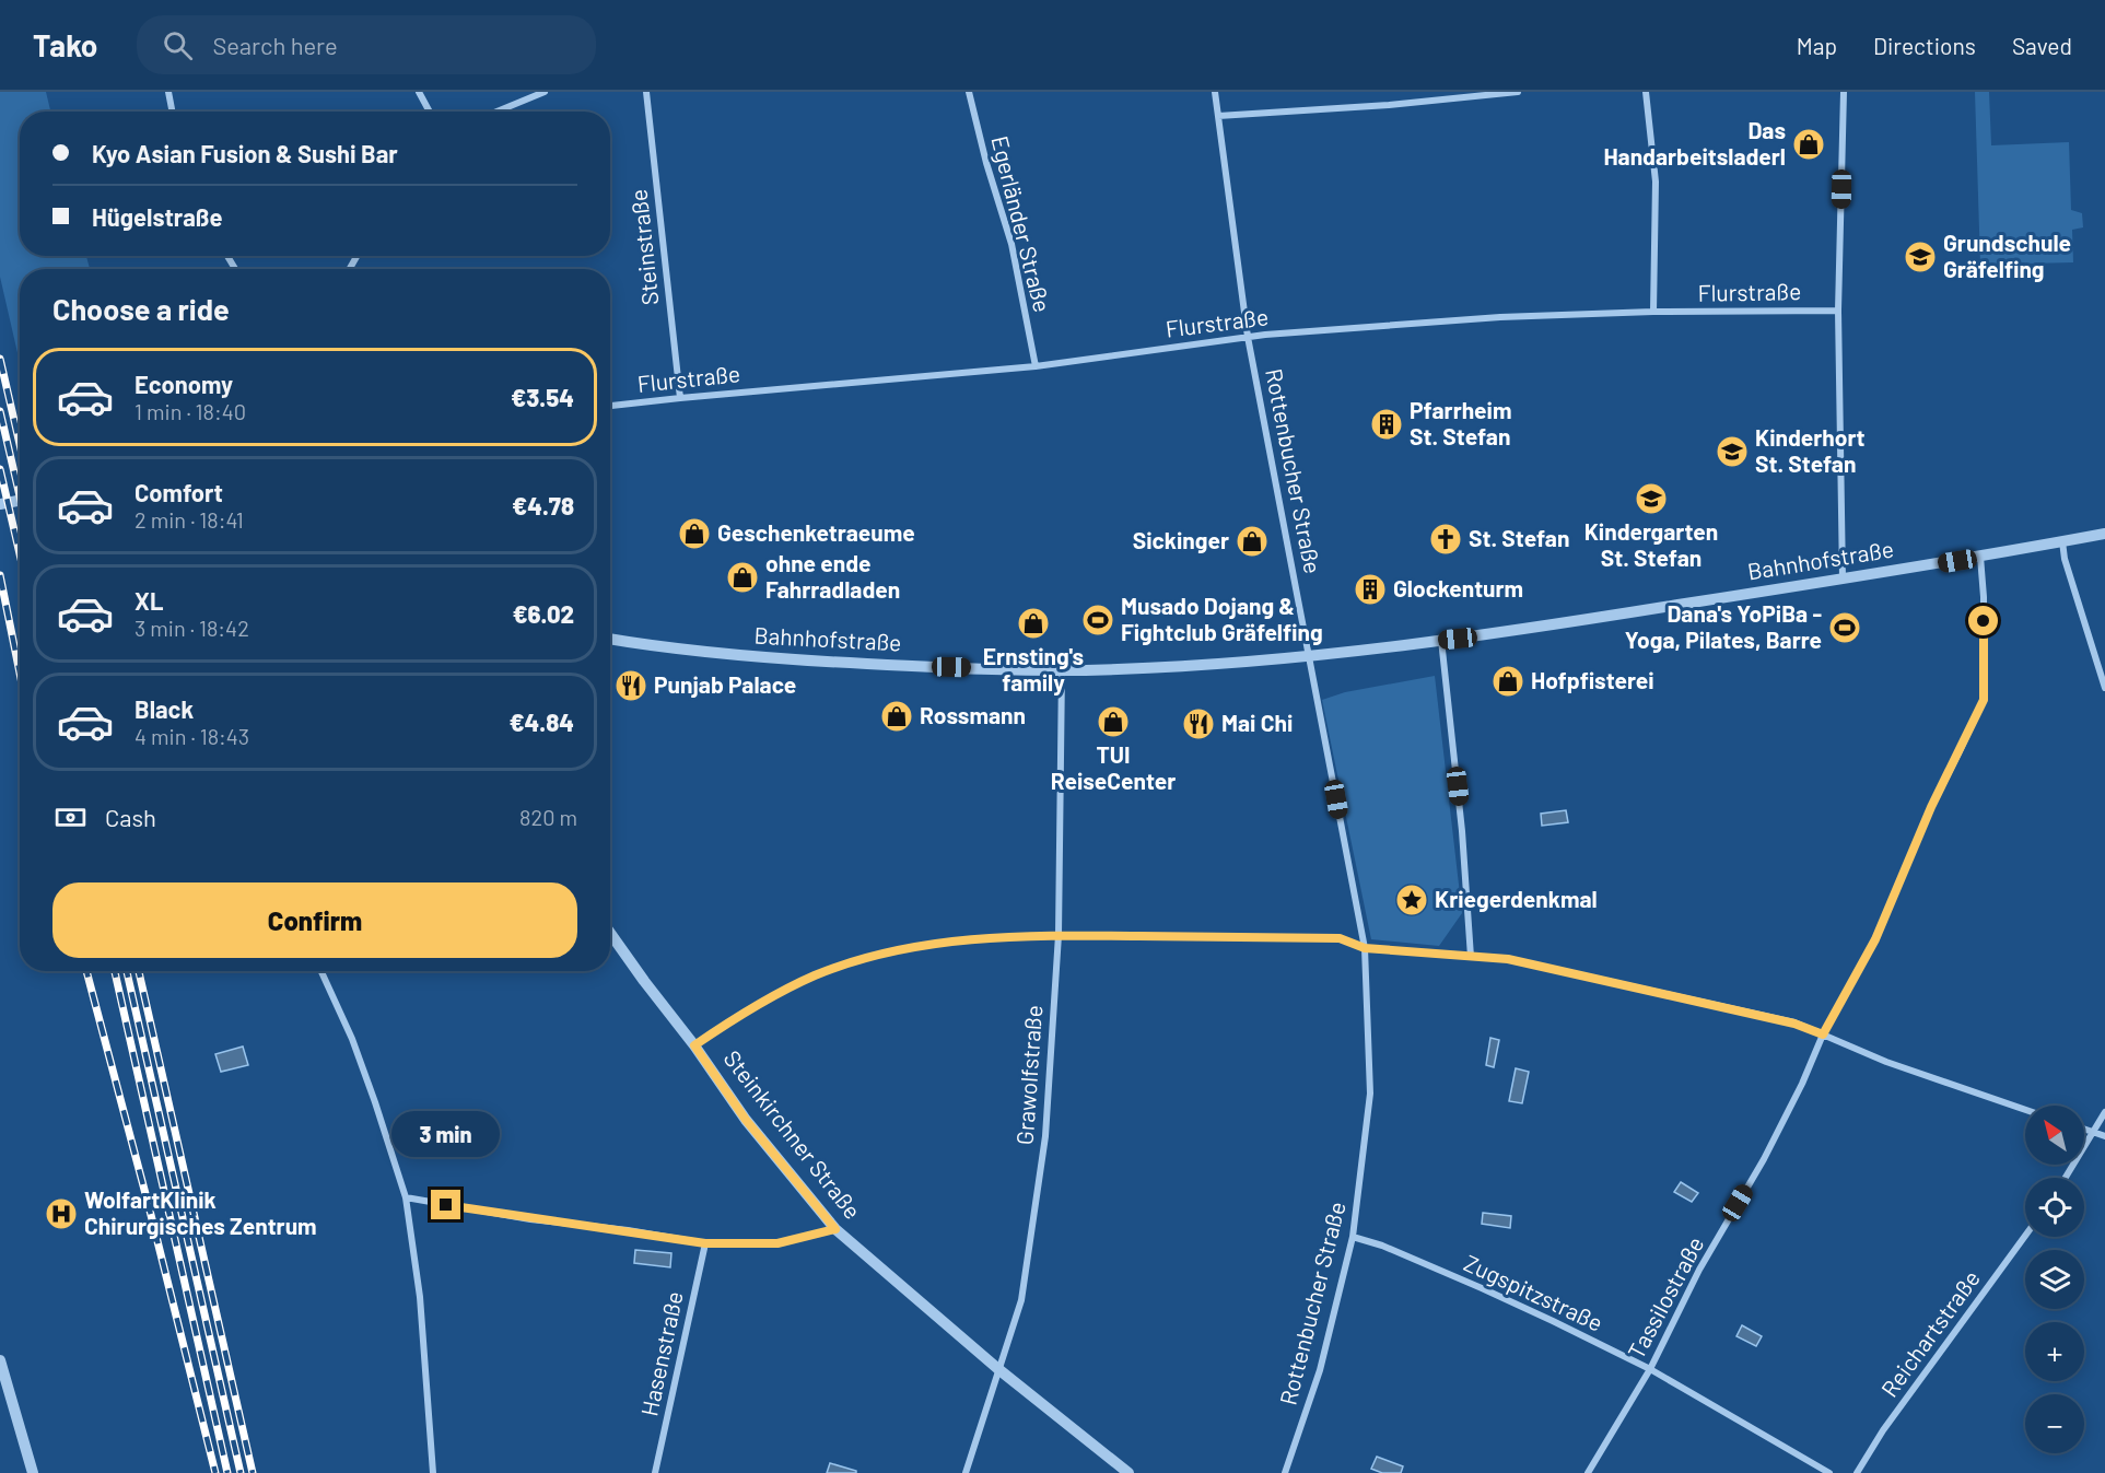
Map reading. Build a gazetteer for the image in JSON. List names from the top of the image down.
{
  "streets": {
    "street": [
      "Egerländer Straße",
      "Steinstraße",
      "Flurstraße",
      "Rottenbucher Straße",
      "Bahnhofstraße",
      "Grawolfstraße",
      "Steinkirchner Straße",
      "Zugspitzstraße",
      "Tassilostraße",
      "Reichartstraße",
      "Hasenstraße"
    ]
  },
  "crossings": [
    ["Egerländer Straße", "Flurstraße"],
    ["Steinstraße", "Flurstraße"],
    ["Flurstraße", "Rottenbucher Straße"],
    ["Rottenbucher Straße", "Bahnhofstraße"],
    ["Rottenbucher Straße", "Zugspitzstraße"],
    ["Bahnhofstraße", "Grawolfstraße"],
    ["Bahnhofstraße", "Tassilostraße"],
    ["Grawolfstraße", "Steinkirchner Straße"],
    ["Zugspitzstraße", "Tassilostraße"]
  ],
  "places": {
    "shop": [
      "Das Handarbeitsladerl",
      "Geschenketraeume",
      "Sickinger",
      "ohne ende Fahrradladen",
      "Ernsting's family",
      "Hofpfisterei",
      "Rossmann",
      "TUI ReiseCenter"
    ],
    "school or university": ["Grundschule Gräfelfing", "Kinderhort St. Stefan", "Kindergarten St. Stefan"],
    "building": ["Pfarrheim St. Stefan", "Glockenturm"],
    "church": ["St. Stefan"],
    "sports": ["Musado Dojang & Fightclub Gräfelfing", "Dana's YoPiBa - Yoga, Pilates, Barre"],
    "restaurant": ["Punjab Palace", "Mai Chi"],
    "place": ["Kriegerdenkmal"],
    "hospital": ["WolfartKlinik Chirurgisches Zentrum"]
  },
  "north": "top left",
  "page": {
    "header": "Tako",
    "search": "Search here",
    "nav": ["Map", "Directions", "Saved"],
    "banner": ["Kyo Asian Fusion & Sushi Bar", "Hügelstraße"],
    "heading": "Choose a ride",
    "list": [
      {
        "name": "Economy",
        "note": "1 min · 18:40",
        "value": "€3.54"
      },
      {
        "name": "Comfort",
        "note": "2 min · 18:41",
        "value": "€4.78"
      },
      {
        "name": "XL",
        "note": "3 min · 18:42",
        "value": "€6.02"
      },
      {
        "name": "Black",
        "note": "4 min · 18:43",
        "value": "€4.84"
      }
    ],
    "pay": ["Cash", "820 m"],
    "buttons": "Confirm",
    "map_buttons": ["+", "−"],
    "bubble": "3 min"
  }
}
